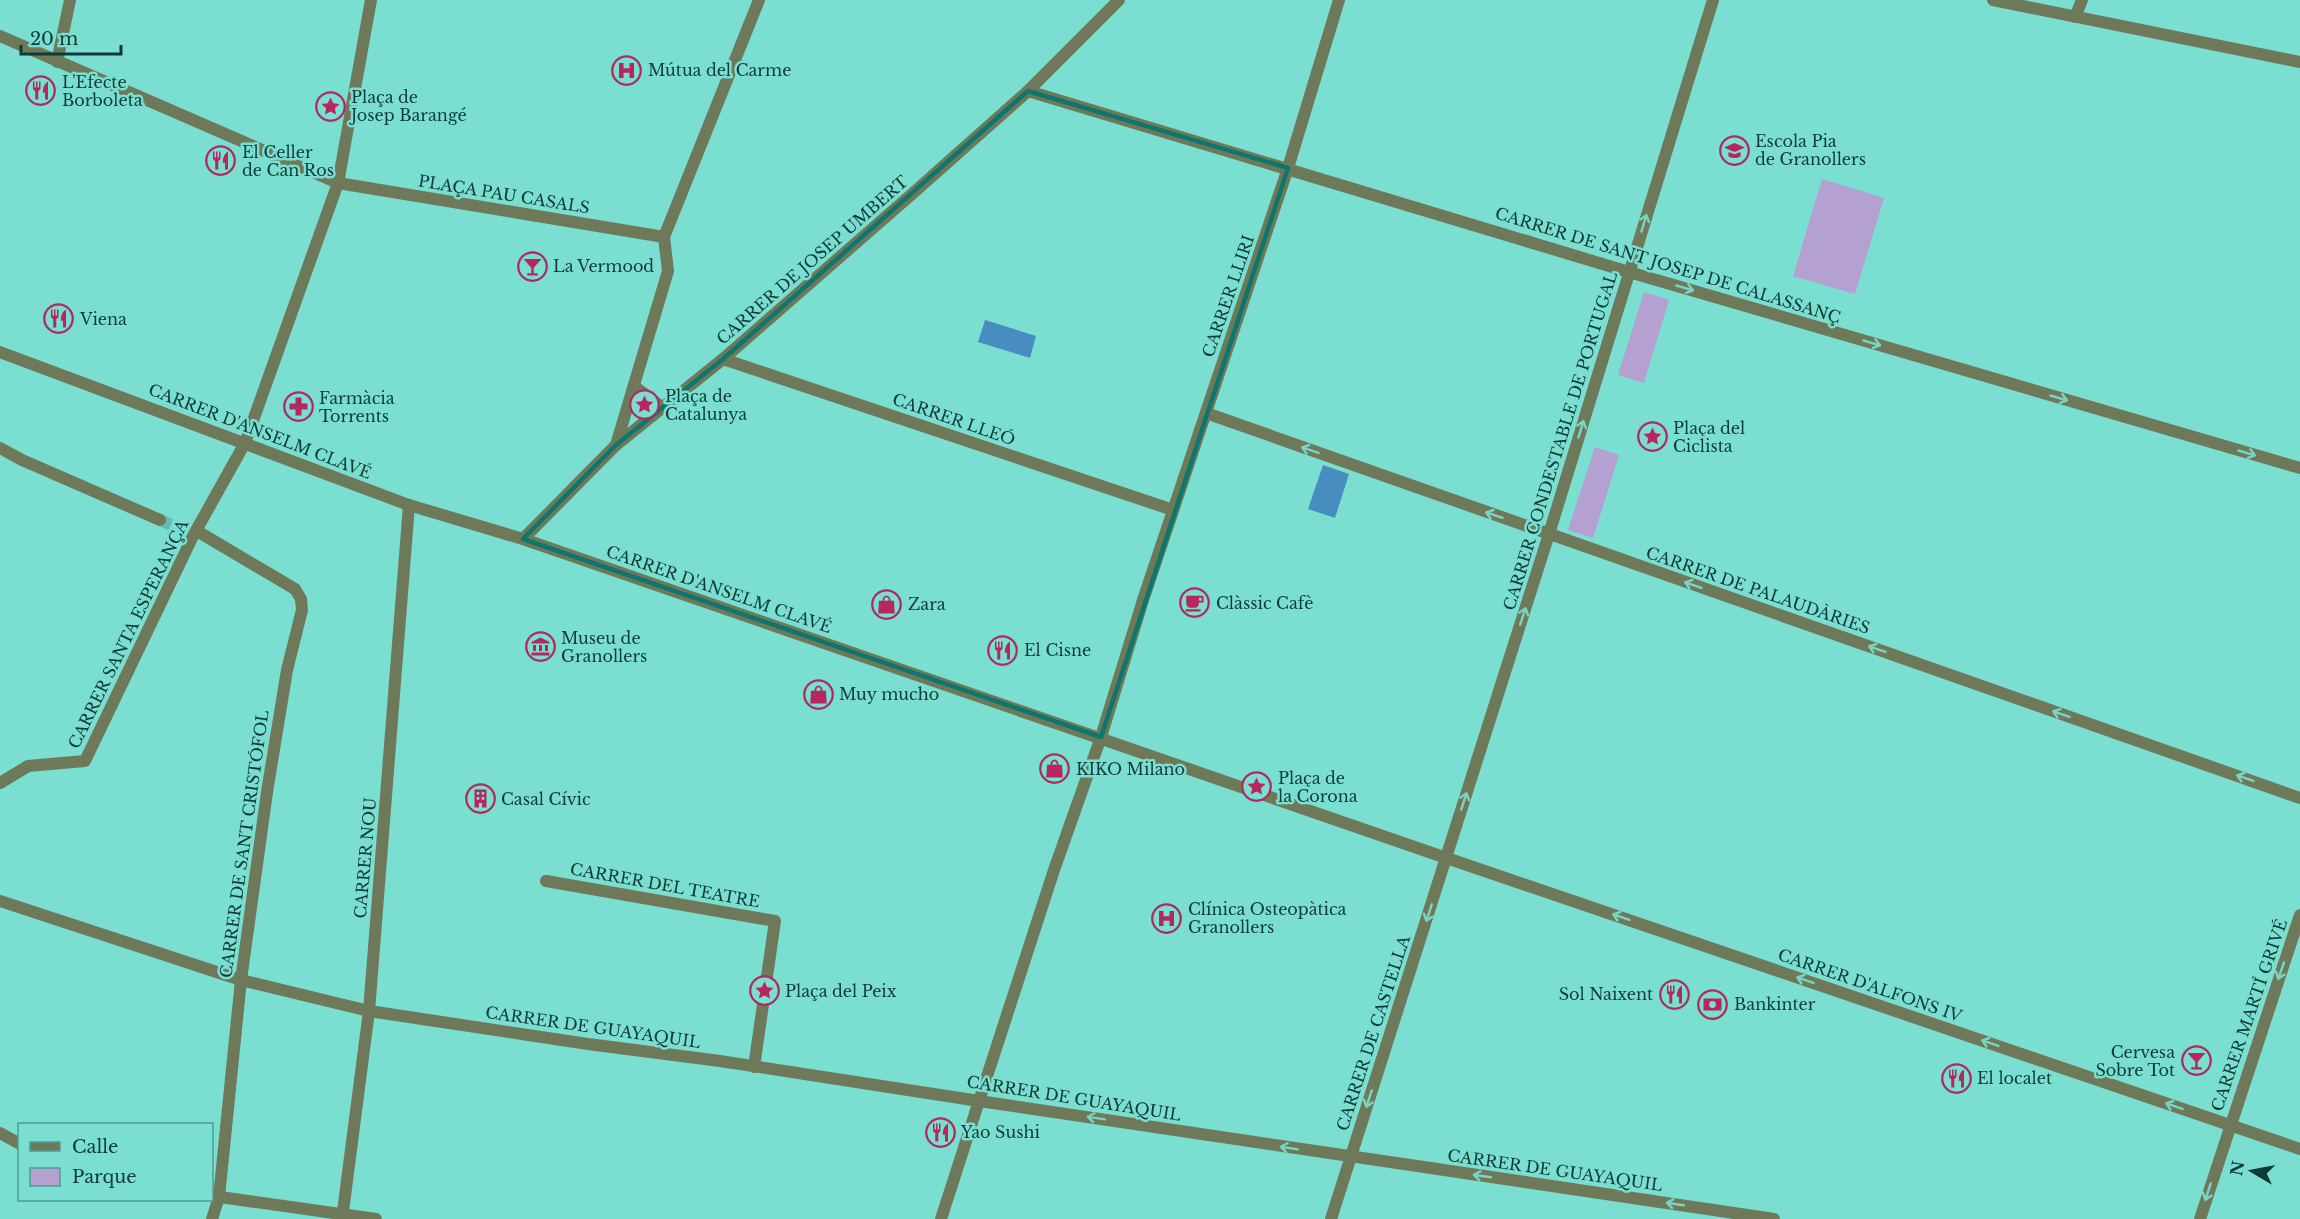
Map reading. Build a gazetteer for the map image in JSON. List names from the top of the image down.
{
  "streets": {
    "street": [
      "PLAÇA PAU CASALS",
      "CARRER DE JOSEP UMBERT",
      "CARRER DE SANT JOSEP DE CALASSANÇ",
      "CARRER LLIRI",
      "CARRER LLEÓ",
      "CARRER D'ANSELM CLAVÉ",
      "CARRER CONDESTABLE DE PORTUGAL",
      "CARRER DE PALAUDÀRIES",
      "CARRER SANTA ESPERANÇA",
      "CARRER DE SANT CRISTÓFOL",
      "CARRER NOU",
      "CARRER DEL TEATRE",
      "CARRER D'ALFONS IV",
      "CARRER MARTÍ GRIVÉ",
      "CARRER DE GUAYAQUIL",
      "CARRER DE CASTELLA"
    ]
  },
  "crossings": [
    ["PLAÇA PAU CASALS", "CARRER SANTA ESPERANÇA"],
    ["CARRER DE JOSEP UMBERT", "CARRER DE SANT JOSEP DE CALASSANÇ"],
    ["CARRER DE JOSEP UMBERT", "CARRER LLEÓ"],
    ["CARRER DE JOSEP UMBERT", "CARRER D'ANSELM CLAVÉ"],
    ["CARRER DE SANT JOSEP DE CALASSANÇ", "CARRER LLIRI"],
    ["CARRER DE SANT JOSEP DE CALASSANÇ", "CARRER CONDESTABLE DE PORTUGAL"],
    ["CARRER LLIRI", "CARRER LLEÓ"],
    ["CARRER LLIRI", "CARRER D'ANSELM CLAVÉ"],
    ["CARRER LLIRI", "CARRER DE PALAUDÀRIES"],
    ["CARRER D'ANSELM CLAVÉ", "CARRER SANTA ESPERANÇA"],
    ["CARRER D'ANSELM CLAVÉ", "CARRER NOU"],
    ["CARRER D'ANSELM CLAVÉ", "CARRER D'ALFONS IV"],
    ["CARRER CONDESTABLE DE PORTUGAL", "CARRER DE PALAUDÀRIES"],
    ["CARRER CONDESTABLE DE PORTUGAL", "CARRER D'ALFONS IV"],
    ["CARRER CONDESTABLE DE PORTUGAL", "CARRER DE CASTELLA"],
    ["CARRER SANTA ESPERANÇA", "CARRER DE SANT CRISTÓFOL"],
    ["CARRER DE SANT CRISTÓFOL", "CARRER DE GUAYAQUIL"],
    ["CARRER NOU", "CARRER DE GUAYAQUIL"],
    ["CARRER DEL TEATRE", "CARRER DE GUAYAQUIL"],
    ["CARRER D'ALFONS IV", "CARRER MARTÍ GRIVÉ"],
    ["CARRER D'ALFONS IV", "CARRER DE CASTELLA"],
    ["CARRER DE GUAYAQUIL", "CARRER DE CASTELLA"]
  ],
  "one_way": [
    "CARRER DE SANT JOSEP DE CALASSANÇ",
    "CARRER CONDESTABLE DE PORTUGAL",
    "CARRER DE PALAUDÀRIES",
    "CARRER D'ALFONS IV",
    "CARRER MARTÍ GRIVÉ",
    "CARRER DE GUAYAQUIL",
    "CARRER DE CASTELLA"
  ],
  "places": {
    "hospital": ["Mútua del Carme", "Clínica Osteopàtica Granollers"],
    "restaurant": [
      "L'Efecte Borboleta",
      "El Celler de Can Ros",
      "Viena",
      "El Cisne",
      "Sol Naixent",
      "El localet",
      "Yao Sushi"
    ],
    "place": [
      "Plaça de Josep Barangé",
      "Plaça de Catalunya",
      "Plaça del Ciclista",
      "Plaça de la Corona",
      "Plaça del Peix"
    ],
    "school or university": ["Escola Pia de Granollers"],
    "bar": ["La Vermood", "Cervesa Sobre Tot"],
    "pharmacy": ["Farmàcia Torrents"],
    "cafe": ["Clàssic Cafè"],
    "shop": ["Zara", "Muy mucho", "KIKO Milano"],
    "museum": ["Museu de Granollers"],
    "building": ["Casal Cívic"],
    "bank": ["Bankinter"]
  },
  "legend": ["Calle", "Parque"],
  "scale_bar": "20 m",
  "north": "left"
}
